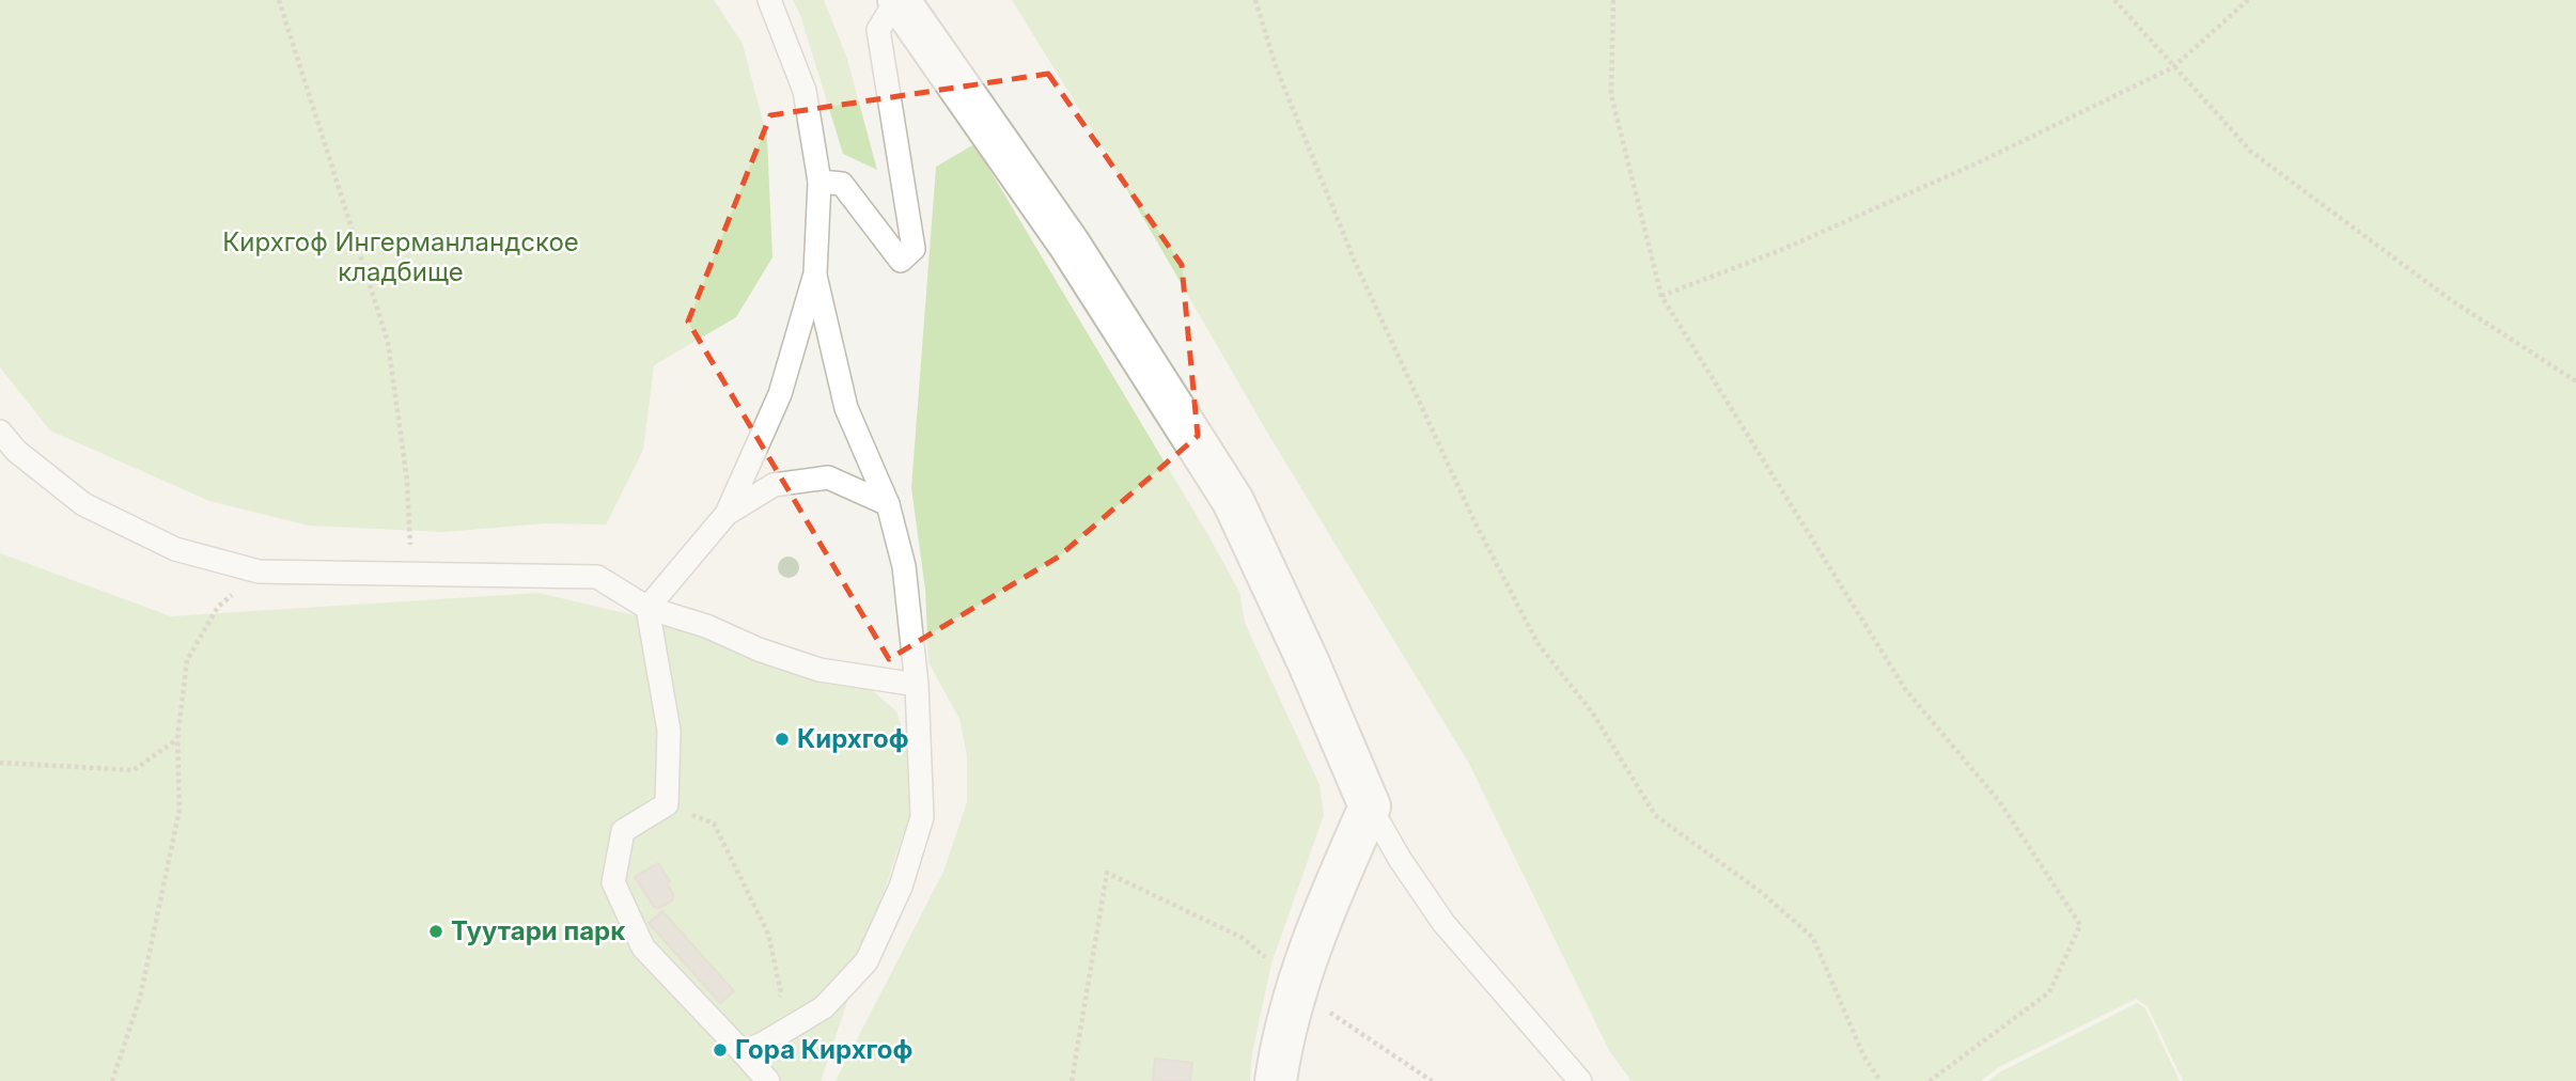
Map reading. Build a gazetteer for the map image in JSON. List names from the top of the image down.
{
  "parks": ["Кирхгоф Ингерманландское кладбище"],
  "places": ["Кирхгоф", "Туутари парк", "Гора Кирхгоф"]
}
